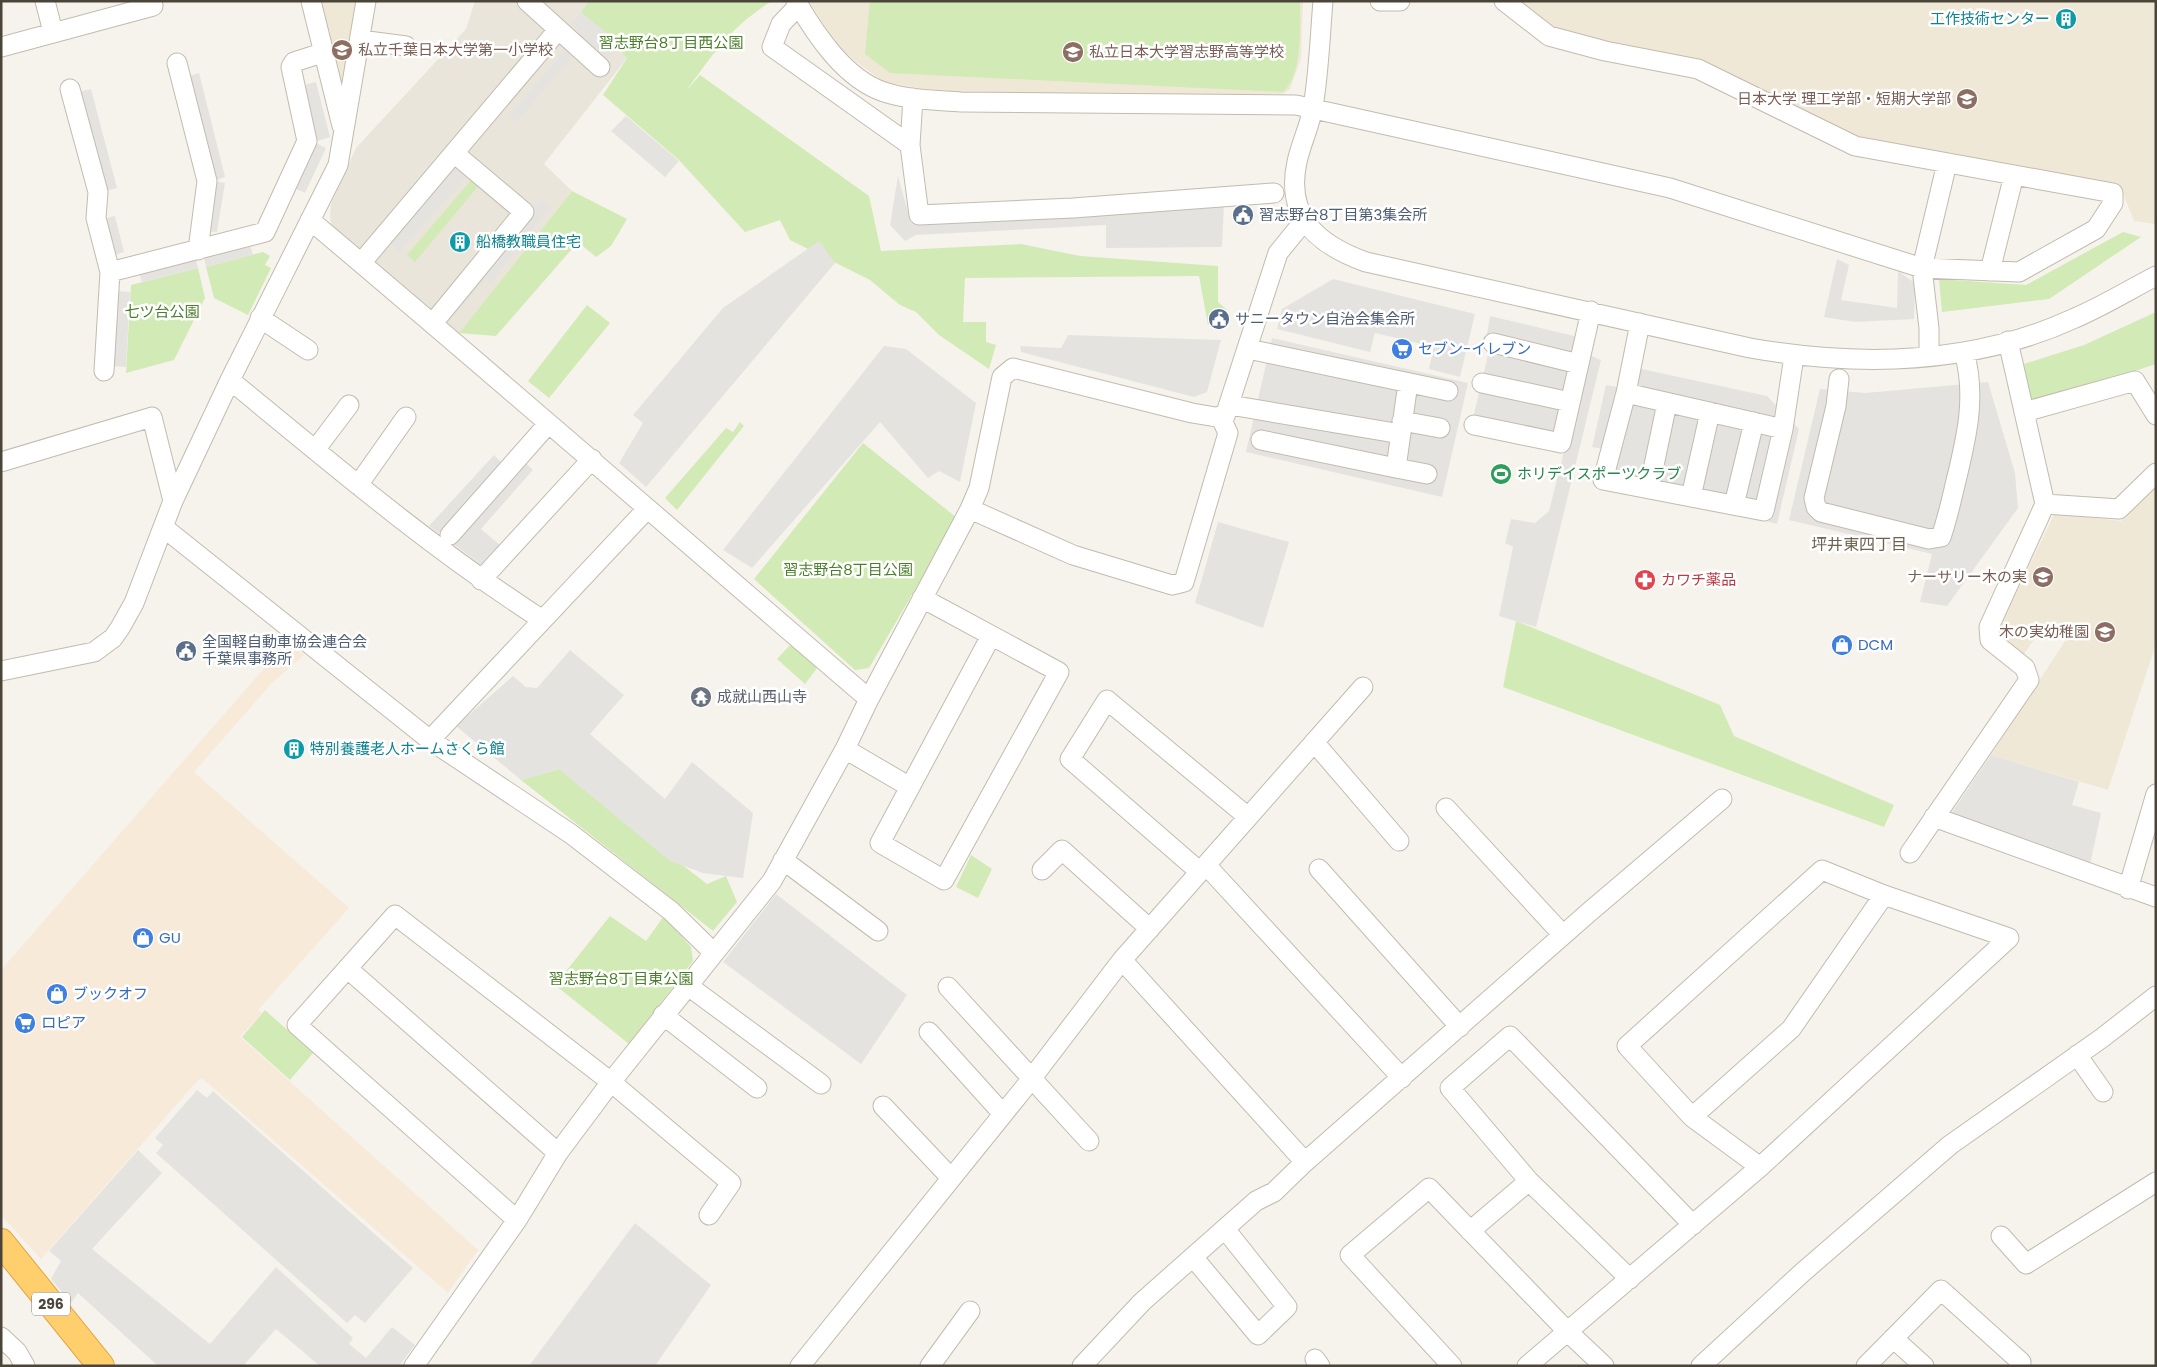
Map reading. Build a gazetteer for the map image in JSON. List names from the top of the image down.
{
  "streets": {
    "highway": ["296"]
  },
  "districts": ["坪井東四丁目"],
  "parks": [
    "習志野台8丁目西公園",
    "七ツ台公園",
    "習志野台8丁目公園",
    "習志野台8丁目東公園"
  ],
  "places": {
    "building": ["工作技術センター", "船橋教職員住宅", "特別養護老人ホームさくら館"],
    "school or university": [
      "私立千葉日本大学第一小学校",
      "私立日本大学習志野高等学校",
      "日本大学 理工学部・短期大学部",
      "ナーサリー木の実",
      "木の実幼稚園"
    ],
    "public building": ["習志野台8丁目第3集会所", "サニータウン自治会集会所", "全国軽自動車協会連合会 千葉県事務所"],
    "supermarket": ["セブン-イレブン", "ロピア"],
    "sports": ["ホリデイスポーツクラブ"],
    "pharmacy": ["カワチ薬品"],
    "shop": ["DCM", "GU", "ブックオフ"],
    "temple": ["成就山西山寺"]
  }
}
